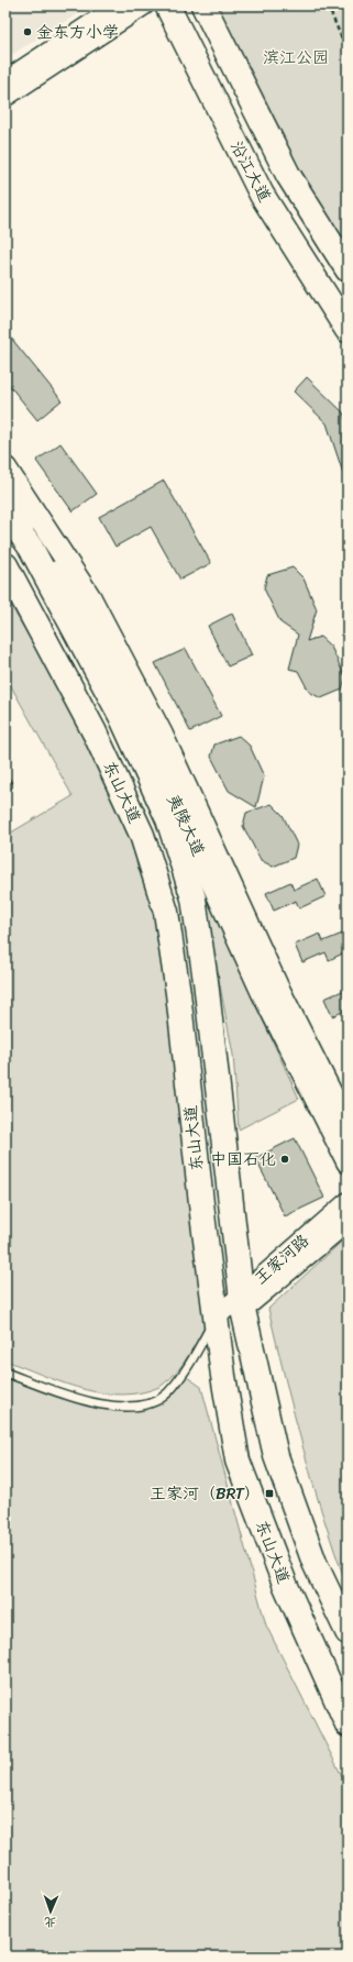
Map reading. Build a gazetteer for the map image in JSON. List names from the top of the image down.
{
  "streets": {
    "main road": ["沿江大道", "东山大道", "夷陵大道"],
    "street": ["王家河路"]
  },
  "crossings": [
    ["东山大道", "王家河路"]
  ],
  "parks": ["滨江公园"],
  "places": {
    "other": ["金东方小学", "中国石化"],
    "transit": ["王家河（BRT）"]
  },
  "north": "bottom"
}
